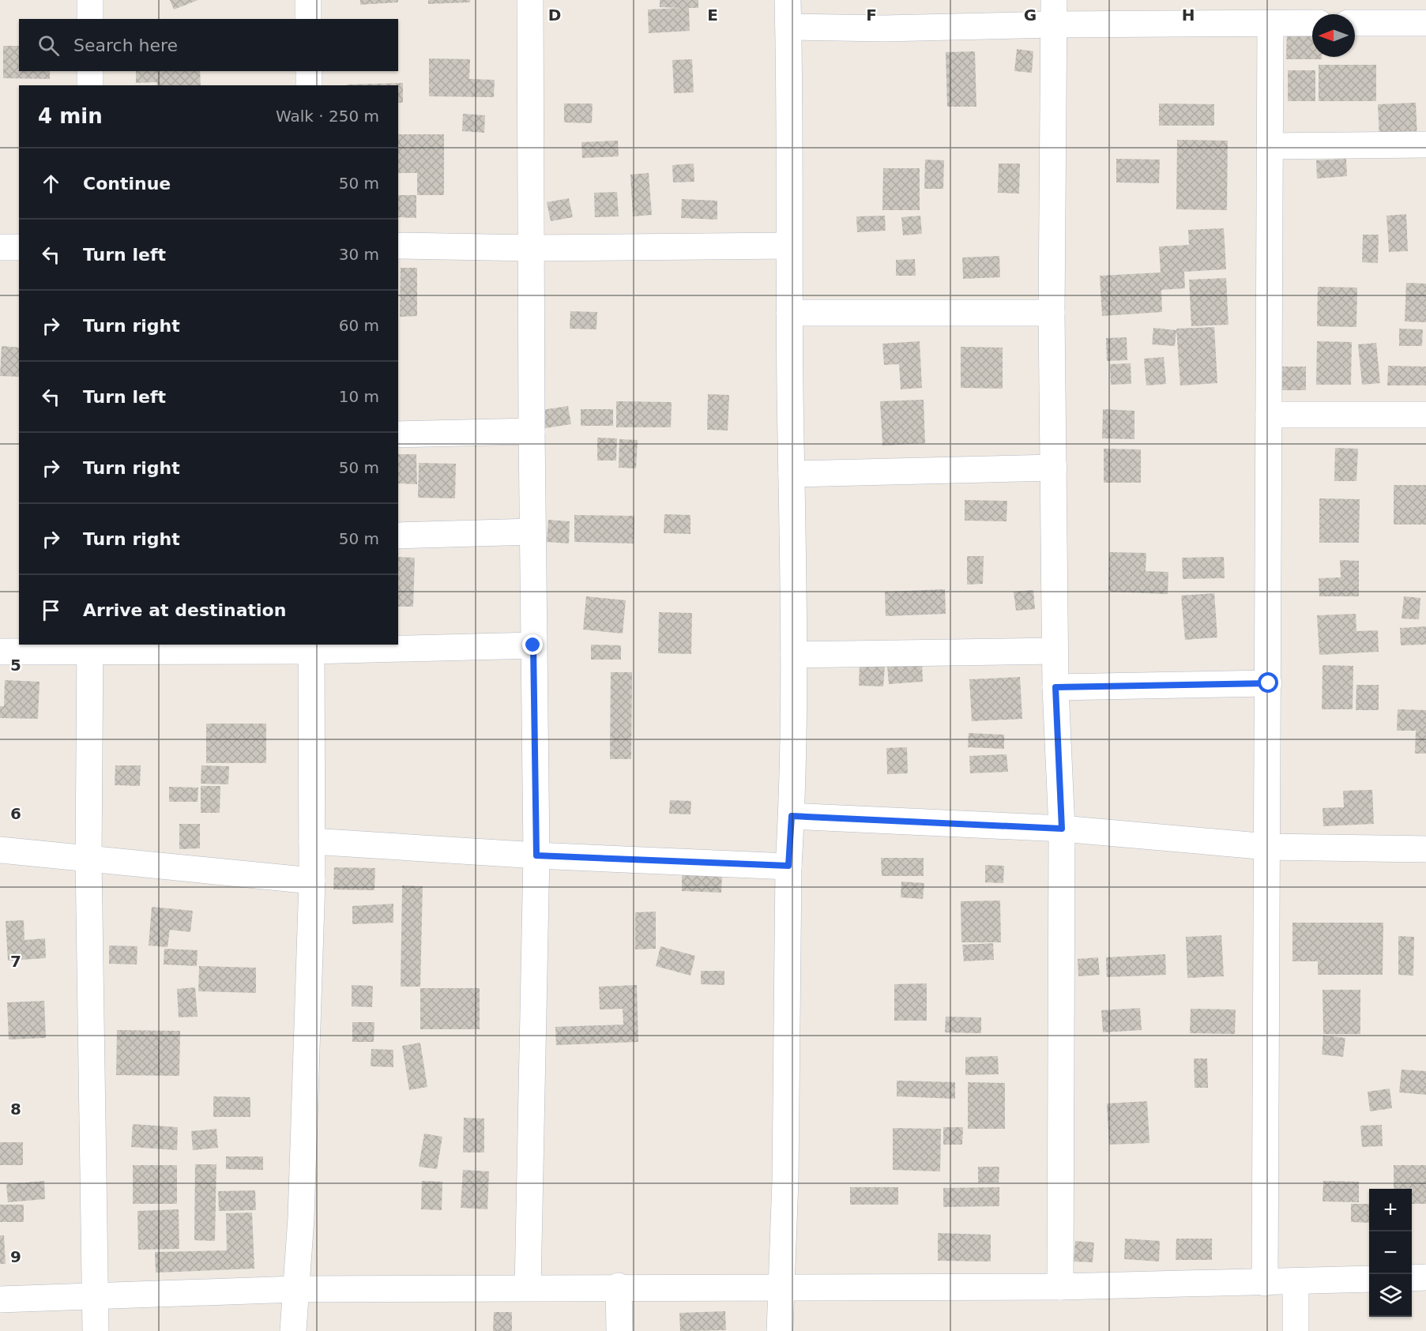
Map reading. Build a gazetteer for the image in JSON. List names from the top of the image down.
{
  "north": "left",
  "page": {
    "search": "Search here",
    "heading": ["4 min", "Walk · 250 m"],
    "list": [
      ["Continue", "50 m"],
      ["Turn left", "30 m"],
      ["Turn right", "60 m"],
      ["Turn left", "10 m"],
      ["Turn right", "50 m"],
      ["Turn right", "50 m"],
      "Arrive at destination"
    ],
    "map_buttons": ["+", "−"]
  },
  "grid": {
    "columns": [
      "D",
      "E",
      "F",
      "G",
      "H"
    ],
    "rows": [
      "5",
      "6",
      "7",
      "8",
      "9"
    ]
  }
}
